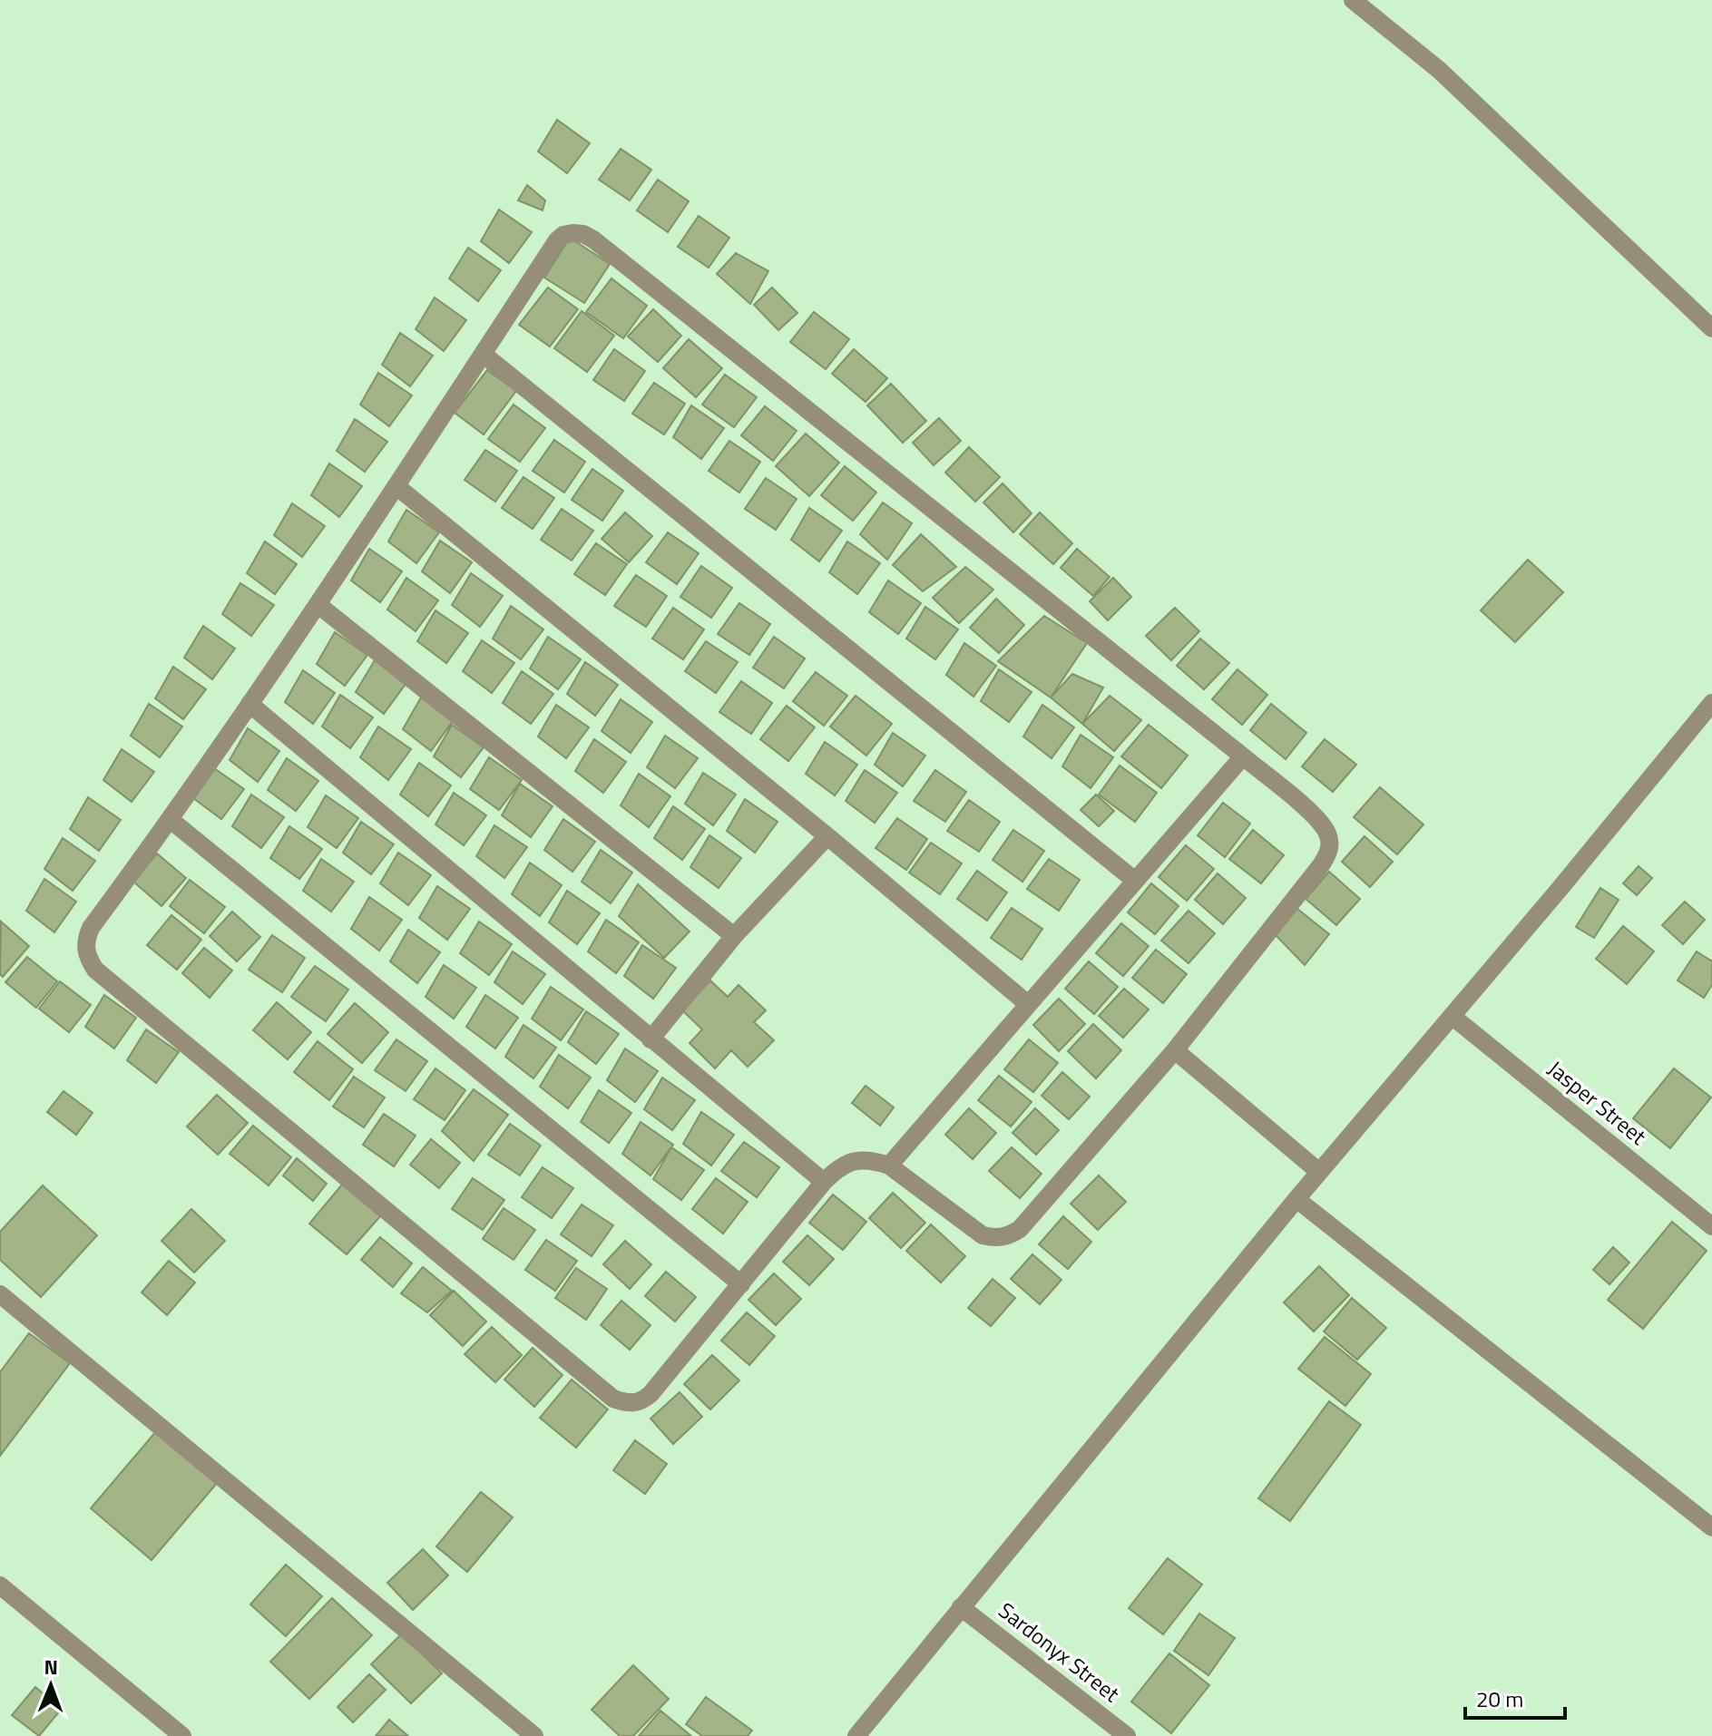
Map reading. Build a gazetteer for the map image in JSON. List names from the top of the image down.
{
  "streets": {
    "street": ["Jasper Street", "Sardonyx Street"]
  },
  "scale_bar": "20 m",
  "north": "top"
}
